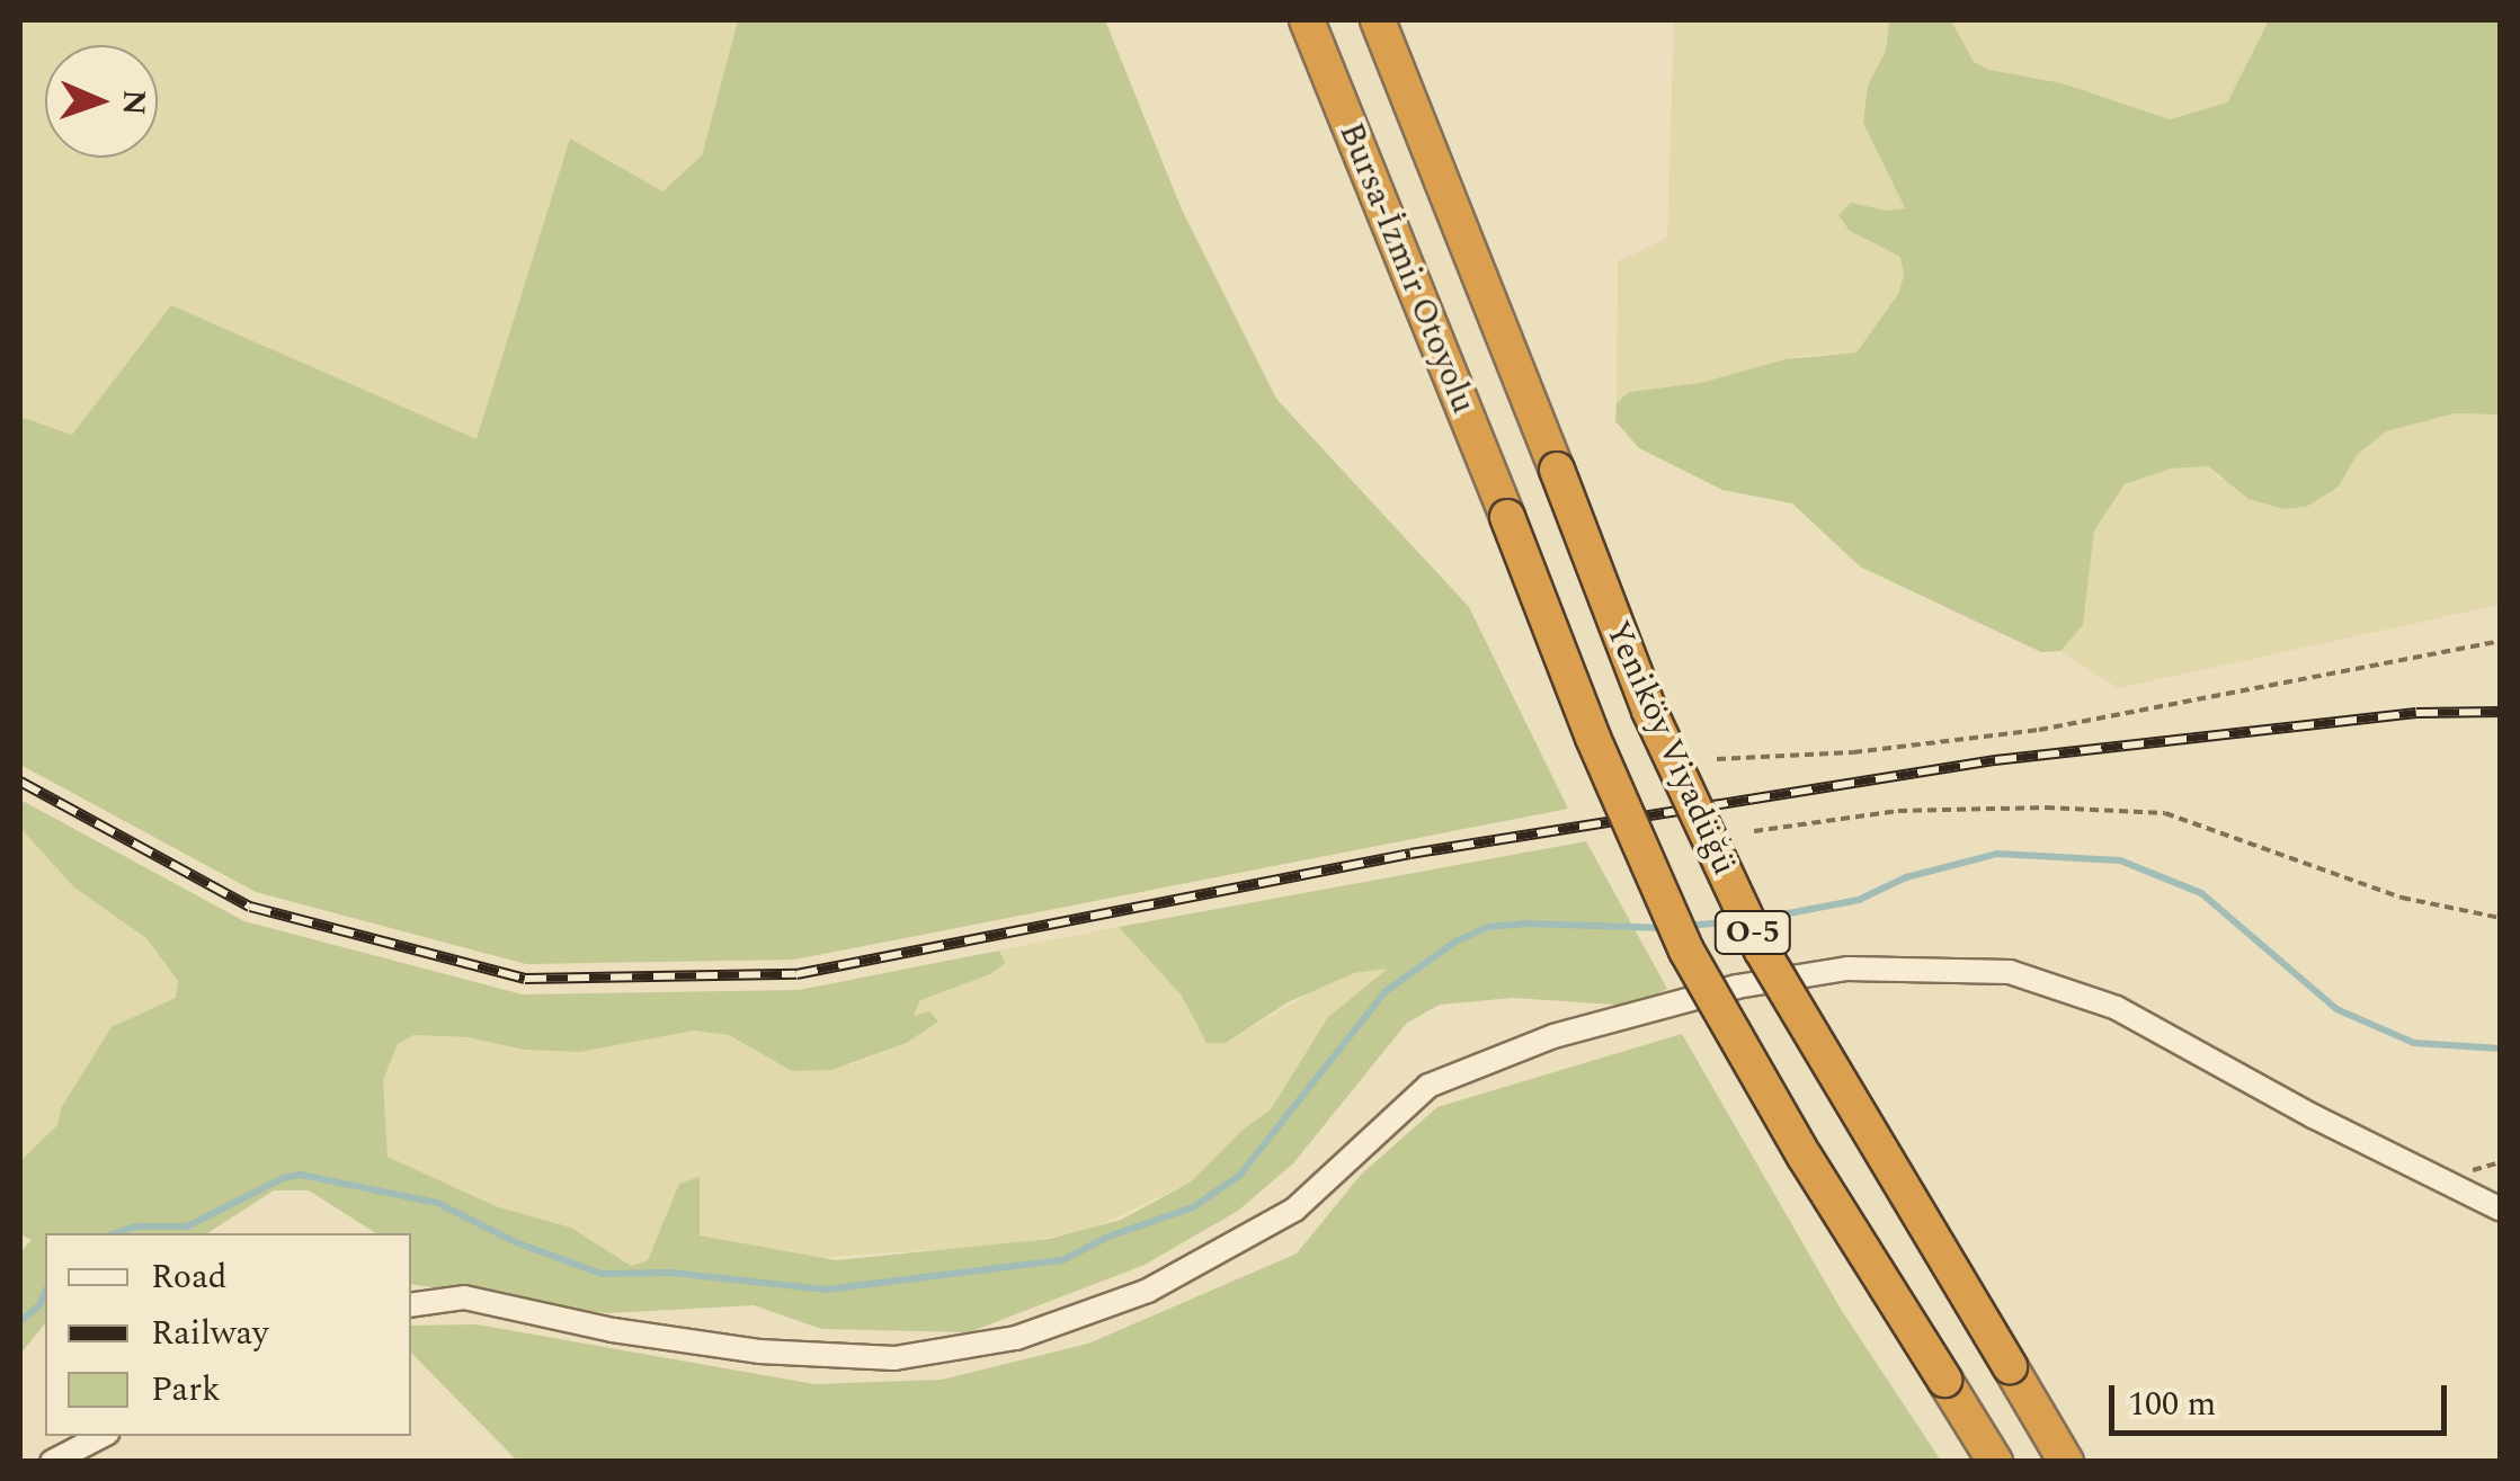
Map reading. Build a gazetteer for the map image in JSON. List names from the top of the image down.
{
  "streets": {
    "highway": ["Bursa-İzmir Otoyolu", "Yeniköy Viyadüğü", "O-5"]
  },
  "crossings": [
    ["Bursa-İzmir Otoyolu", "Yeniköy Viyadüğü"]
  ],
  "legend": ["Road", "Railway", "Park"],
  "scale_bar": "100 m",
  "north": "right"
}
